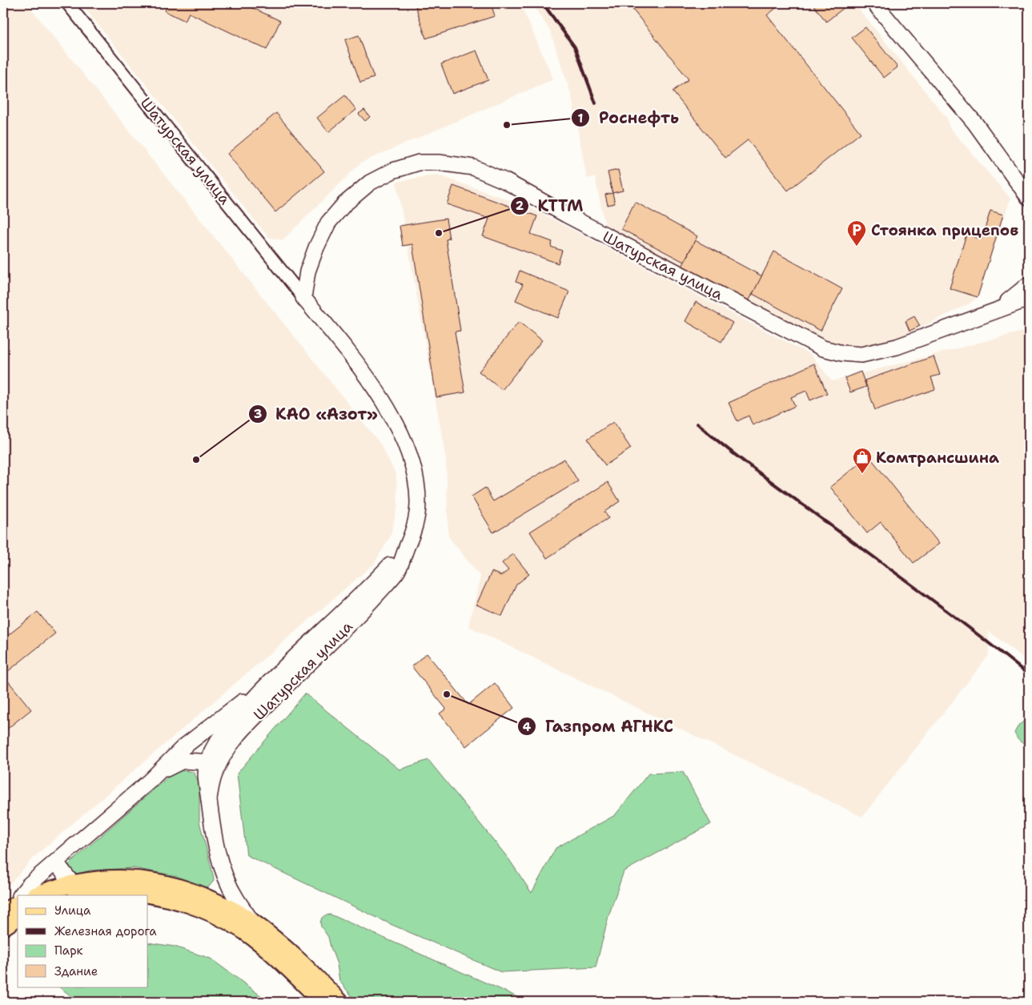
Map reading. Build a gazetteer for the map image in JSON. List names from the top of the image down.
{
  "streets": {
    "main road": ["Шатурская улица"]
  },
  "places": {
    "other": [
      "Роснефть",
      "КТТМ",
      "КАО «Азот»",
      "Газпром АГНКС"
    ],
    "parking": ["Стоянка прицепов"],
    "shop": ["Комтрансшина"]
  },
  "legend": [
    "Улица",
    "Железная дорога",
    "Парк",
    "Здание"
  ]
}
